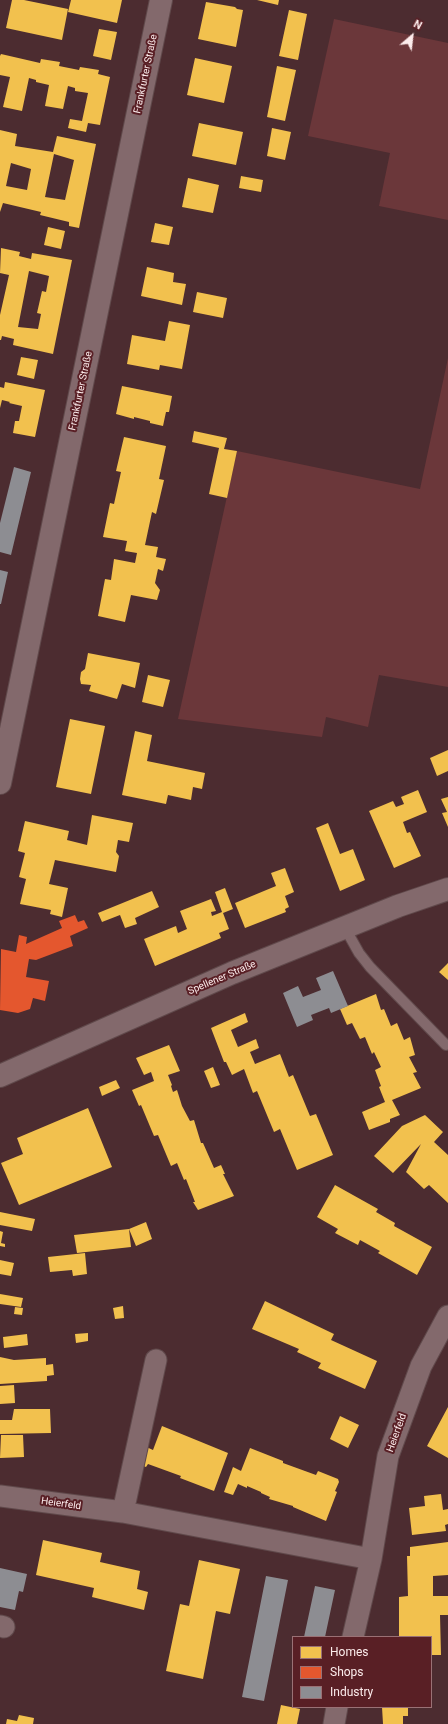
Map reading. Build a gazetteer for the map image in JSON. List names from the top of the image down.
{
  "streets": {
    "main road": ["Frankfurter Straße", "Spellener Straße"],
    "street": ["Heierfeld"]
  },
  "legend": ["Homes", "Shops", "Industry"],
  "north": "top right"
}
